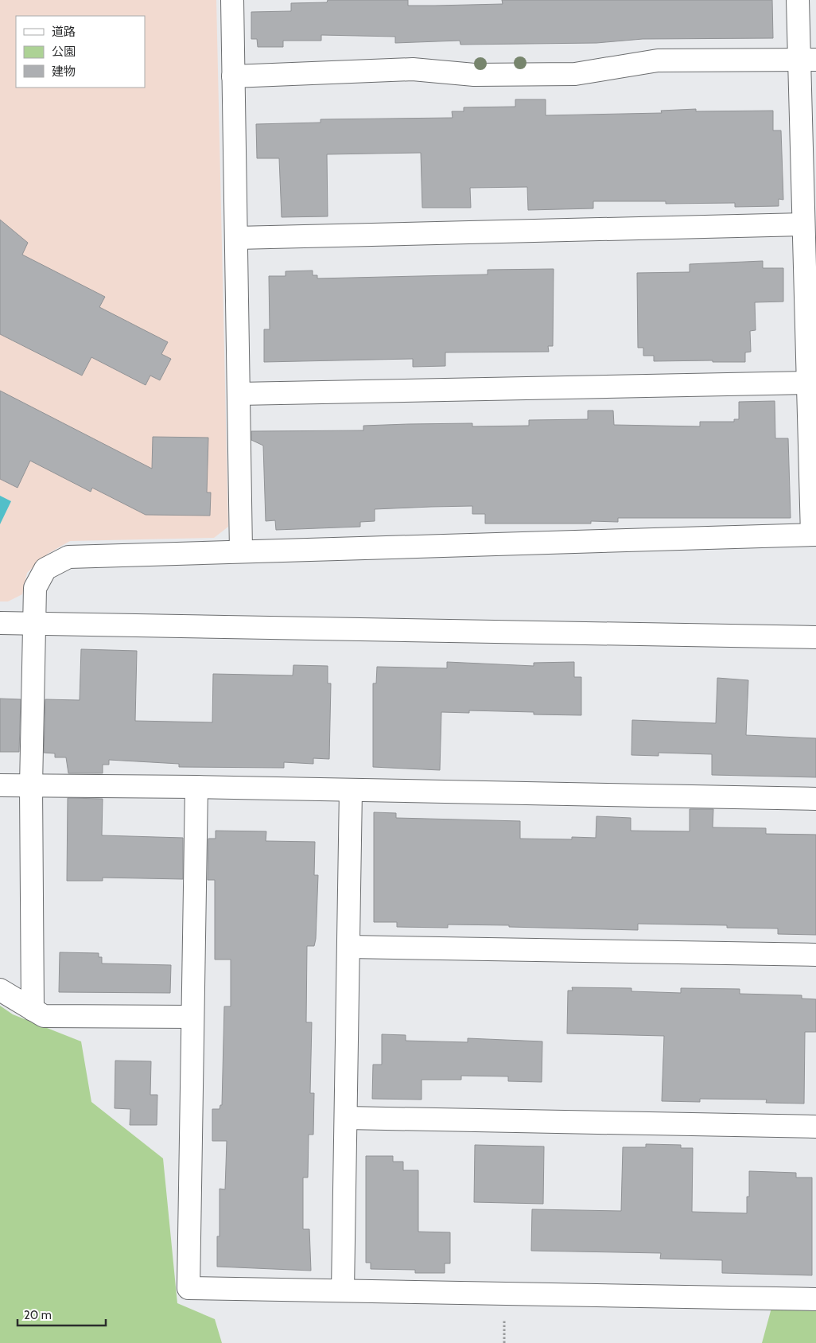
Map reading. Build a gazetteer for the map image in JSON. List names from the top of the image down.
{
  "legend": ["道路", "公園", "建物"],
  "scale_bar": "20 m"
}
